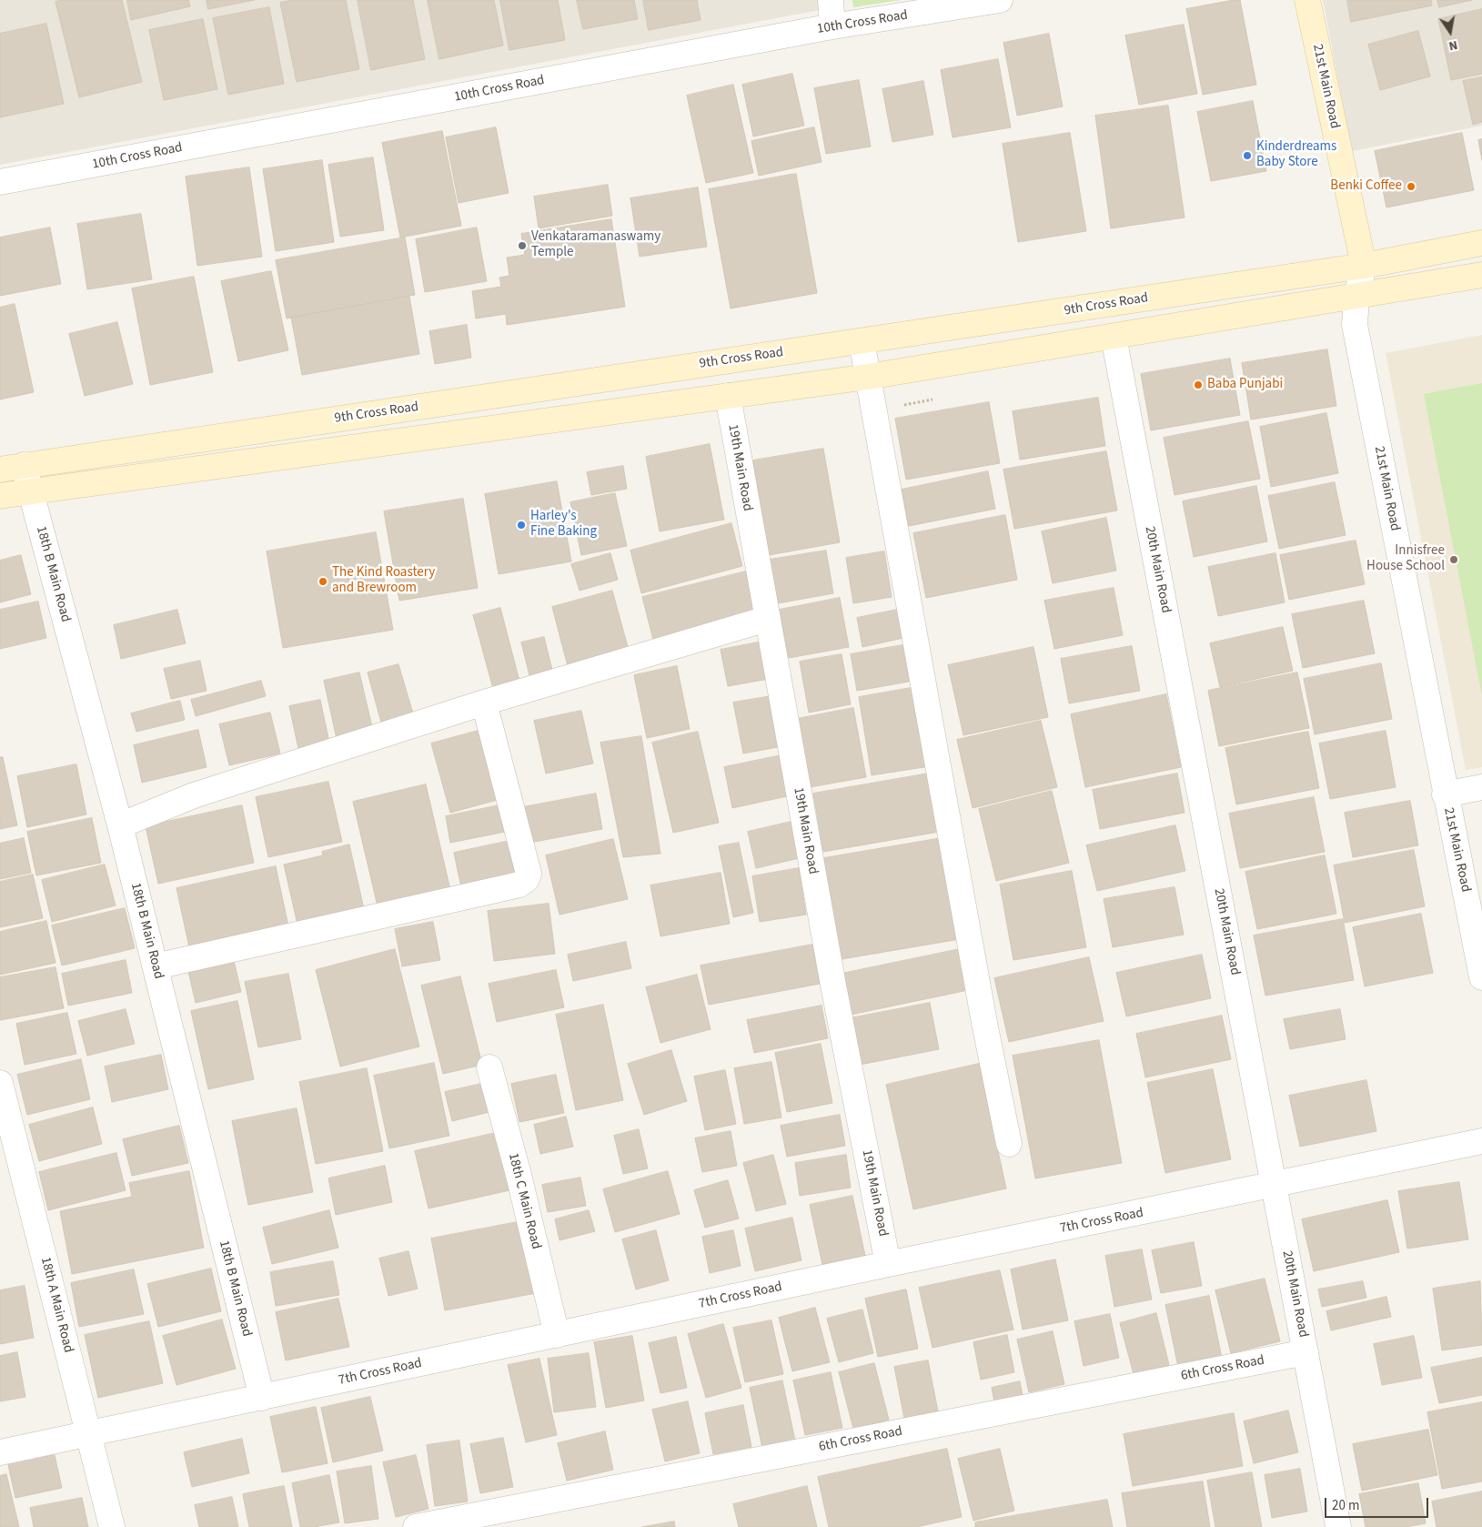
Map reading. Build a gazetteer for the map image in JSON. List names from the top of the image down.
{
  "streets": {
    "main road": ["21st Main Road", "9th Cross Road"],
    "street": [
      "10th Cross Road",
      "19th Main Road",
      "20th Main Road",
      "18th B Main Road",
      "18th C Main Road",
      "7th Cross Road",
      "18th A Main Road",
      "6th Cross Road"
    ]
  },
  "crossings": [
    ["21st Main Road", "9th Cross Road"],
    ["9th Cross Road", "18th B Main Road"],
    ["19th Main Road", "7th Cross Road"],
    ["20th Main Road", "7th Cross Road"],
    ["20th Main Road", "6th Cross Road"],
    ["18th B Main Road", "7th Cross Road"],
    ["18th C Main Road", "7th Cross Road"],
    ["7th Cross Road", "18th A Main Road"]
  ],
  "places": [
    "Kinderdreams Baby Store",
    "Benki Coffee",
    "Venkataramanaswamy Temple",
    "Baba Punjabi",
    "Harley's Fine Baking",
    "Innisfree House School",
    "The Kind Roastery and Brewroom"
  ],
  "scale_bar": "20 m",
  "north": "bottom"
}
